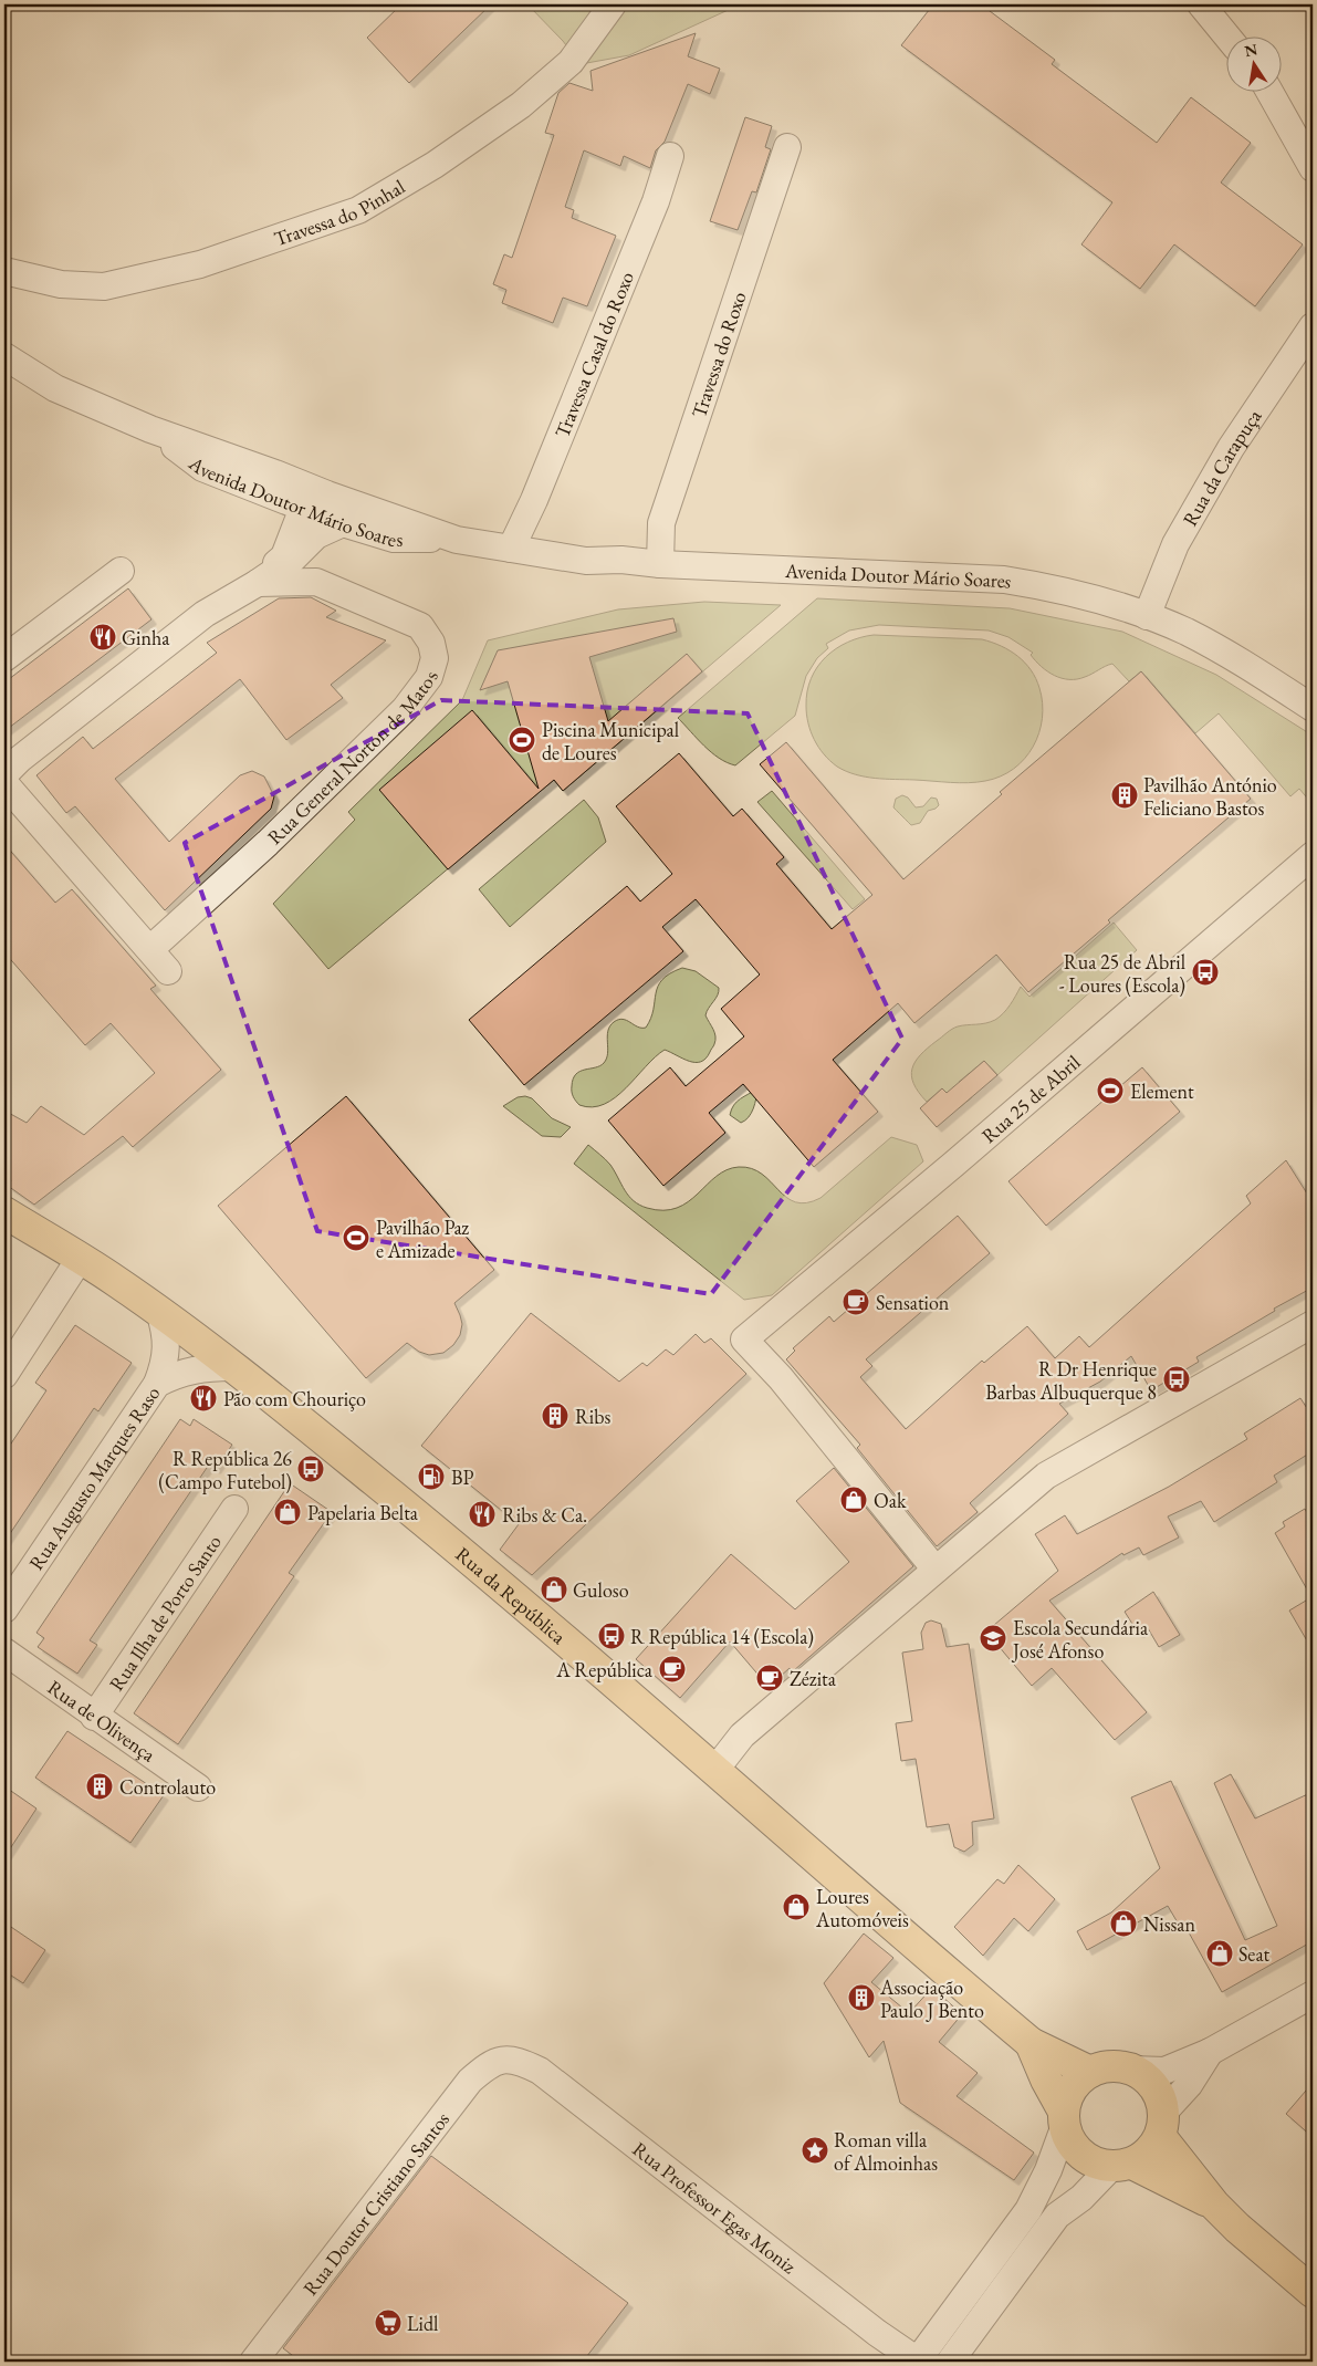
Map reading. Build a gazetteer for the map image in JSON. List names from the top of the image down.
{
  "streets": {
    "main road": ["Rua da República"],
    "street": [
      "Travessa do Pinhal",
      "Travessa Casal do Roxo",
      "Travessa do Roxo",
      "Rua da Carapuça",
      "Avenida Doutor Mário Soares",
      "Rua General Norton de Matos",
      "Rua 25 de Abril",
      "Rua Augusto Marques Raso",
      "Rua Ilha de Porto Santo",
      "Rua de Olivença",
      "Rua Doutor Cristiano Santos",
      "Rua Professor Egas Moniz"
    ]
  },
  "crossings": [
    ["Travessa Casal do Roxo", "Avenida Doutor Mário Soares"],
    ["Travessa do Roxo", "Avenida Doutor Mário Soares"],
    ["Rua da Carapuça", "Avenida Doutor Mário Soares"],
    ["Rua Augusto Marques Raso", "Rua da República"],
    ["Rua Ilha de Porto Santo", "Rua de Olivença"],
    ["Rua Doutor Cristiano Santos", "Rua Professor Egas Moniz"]
  ],
  "places": {
    "restaurant": ["Ginha", "Pão com Chouriço", "Ribs & Ca."],
    "sports": ["Piscina Municipal de Loures", "Element", "Pavilhão Paz e Amizade"],
    "building": [
      "Pavilhão António Feliciano Bastos",
      "Ribs",
      "Controlauto",
      "Associação Paulo J Bento"
    ],
    "bus stop": [
      "Rua 25 de Abril - Loures (Escola)",
      "R Dr Henrique Barbas Albuquerque 8",
      "R República 26 (Campo Futebol)",
      "R República 14 (Escola)"
    ],
    "cafe": ["Sensation", "A República", "Zézita"],
    "fuel station": ["BP"],
    "shop": [
      "Oak",
      "Papelaria Belta",
      "Guloso",
      "Loures Automóveis",
      "Nissan",
      "Seat"
    ],
    "school or university": ["Escola Secundária José Afonso"],
    "place": ["Roman villa of Almoinhas"],
    "supermarket": ["Lidl"]
  },
  "north": "top"
}
